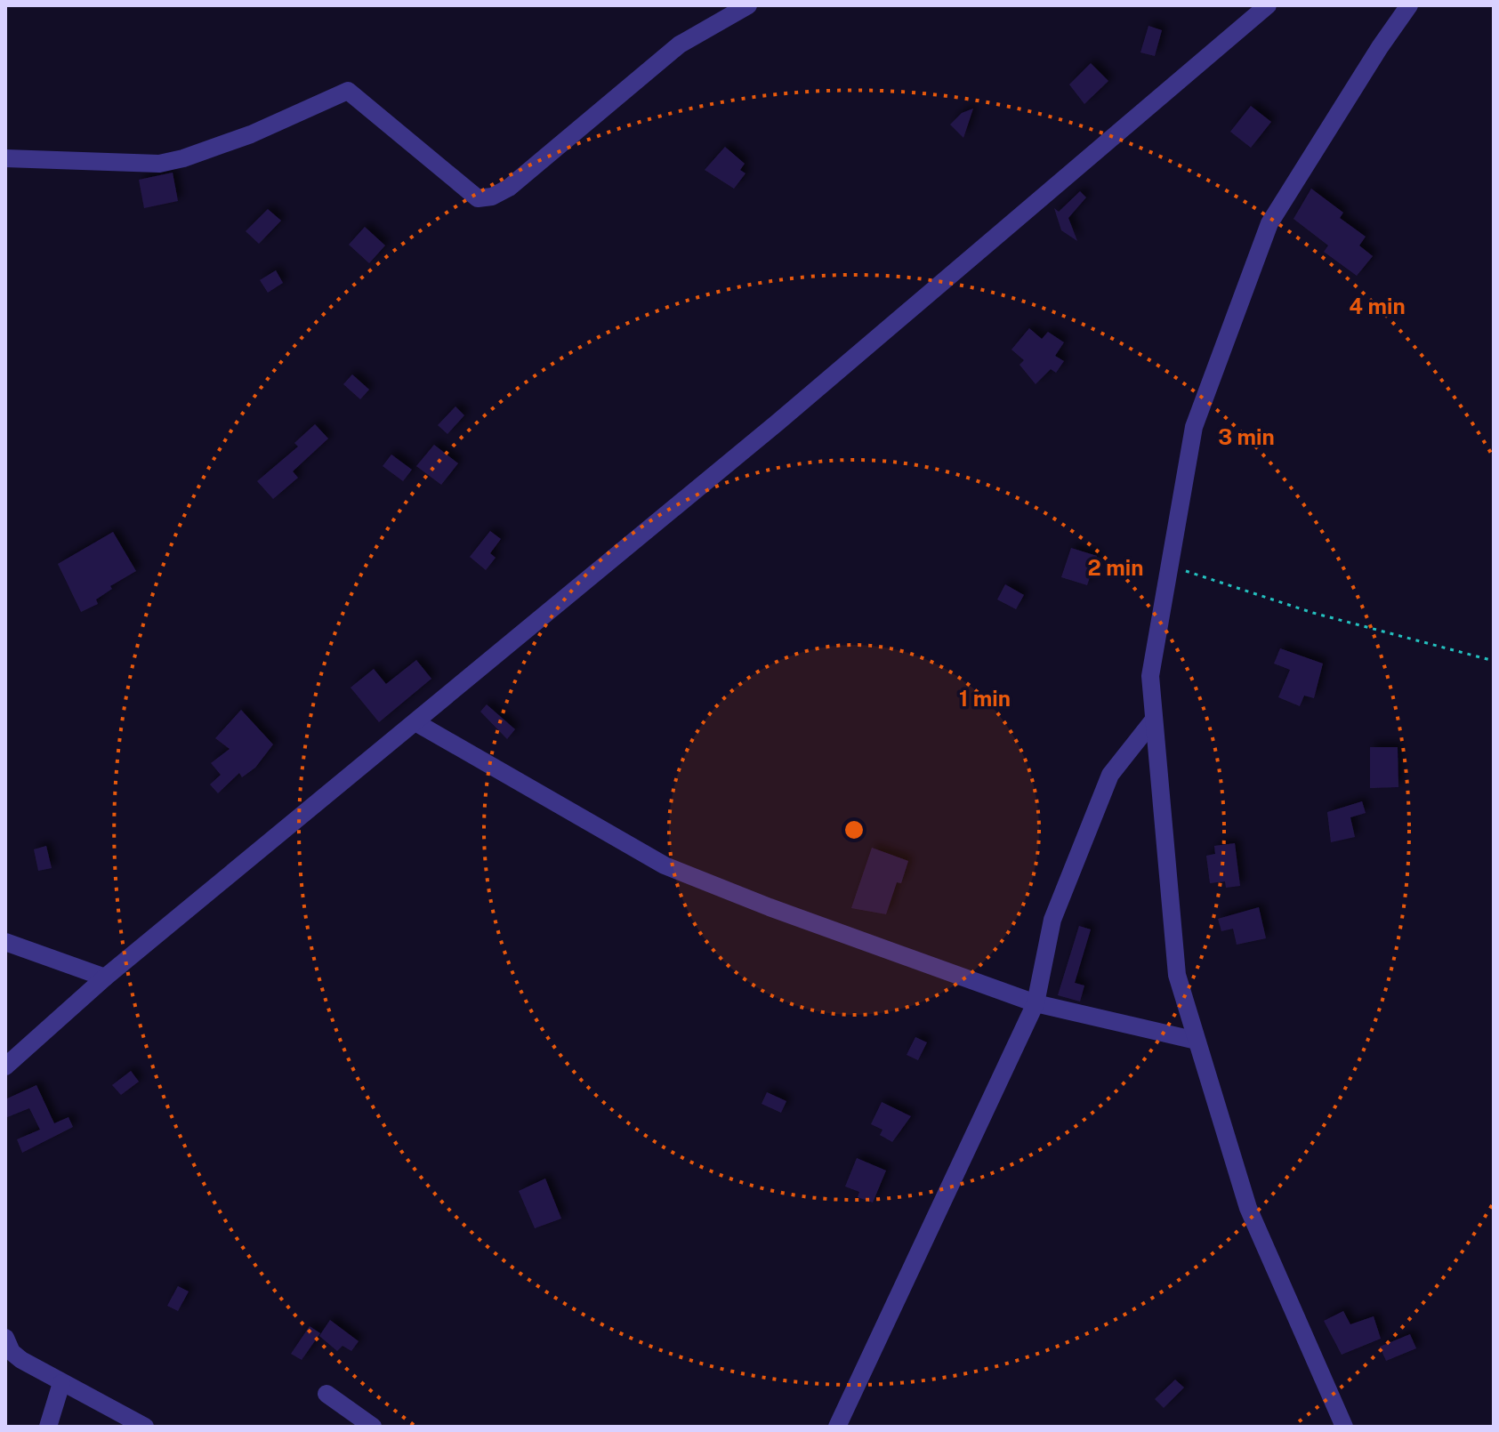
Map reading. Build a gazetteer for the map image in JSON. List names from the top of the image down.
{
  "rings": [
    "4 min",
    "3 min",
    "2 min",
    "1 min"
  ]
}
